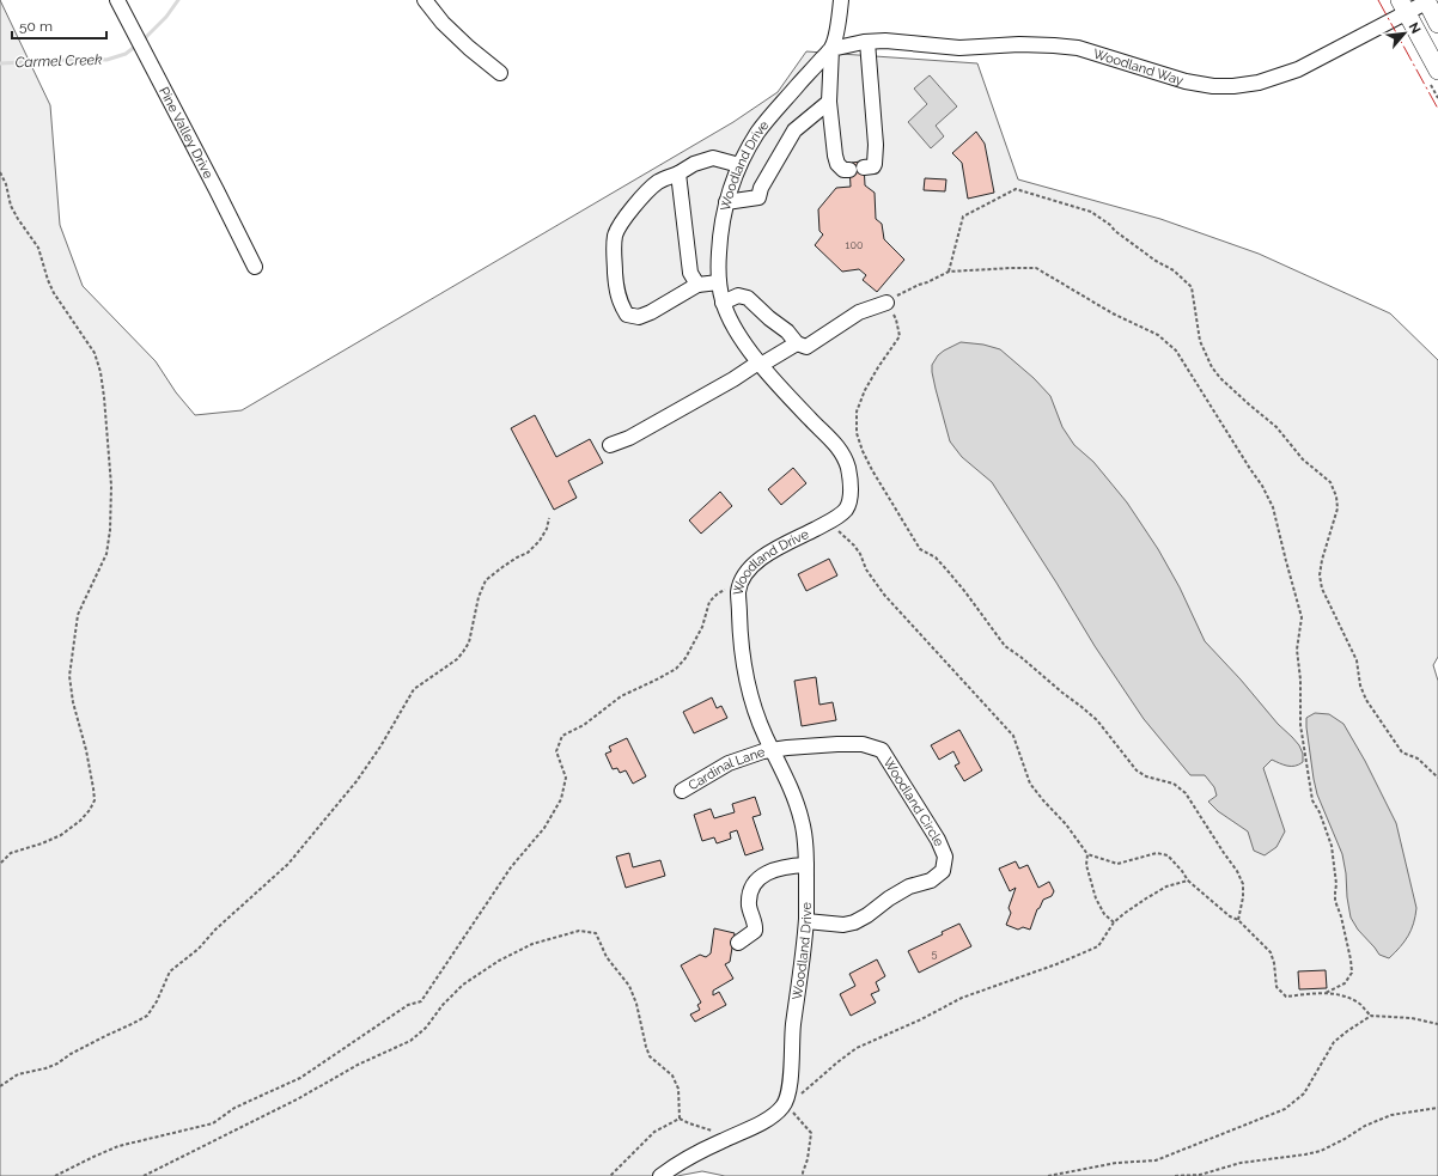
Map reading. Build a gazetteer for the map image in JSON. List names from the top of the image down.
{
  "streets": {
    "street": [
      "Woodland Way",
      "Pine Valley Drive",
      "Woodland Drive",
      "Cardinal Lane",
      "Woodland Circle"
    ]
  },
  "crossings": [
    ["Woodland Way", "Woodland Drive"],
    ["Woodland Drive", "Cardinal Lane"],
    ["Woodland Drive", "Woodland Circle"],
    ["Cardinal Lane", "Woodland Circle"]
  ],
  "water": ["Carmel Creek"],
  "house_numbers": ["100", "5"],
  "scale_bar": "50 m",
  "north": "top right"
}
